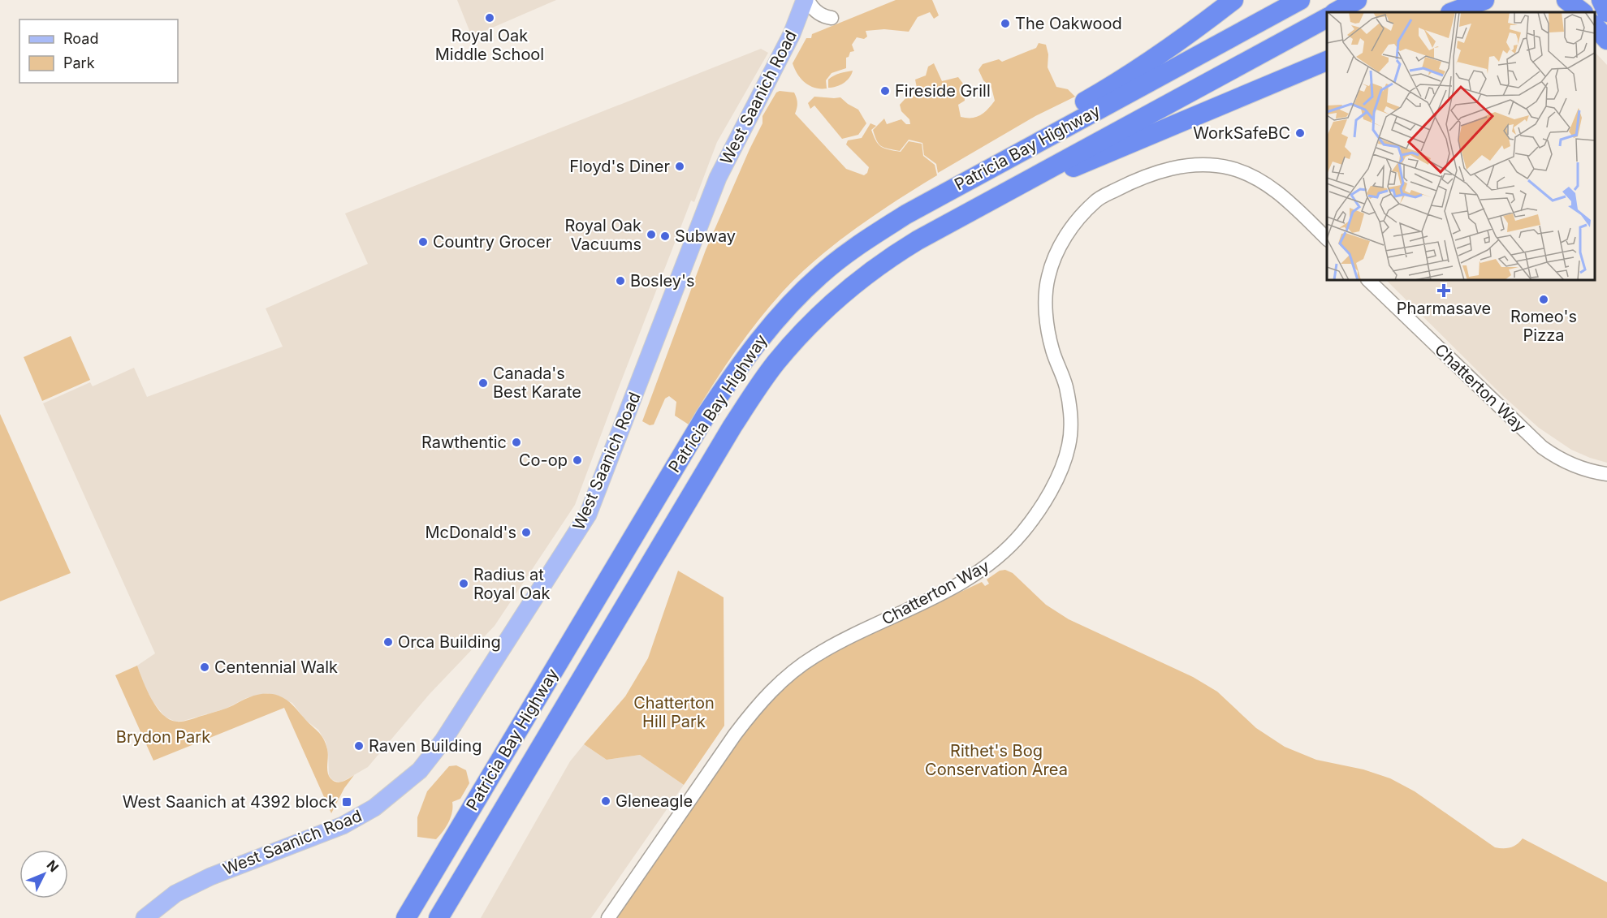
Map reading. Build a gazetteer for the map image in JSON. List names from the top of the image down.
{
  "streets": {
    "highway": ["Patricia Bay Highway"],
    "main road": ["West Saanich Road"],
    "street": ["Chatterton Way"]
  },
  "parks": ["Chatterton Hill Park", "Brydon Park", "Rithet's Bog Conservation Area"],
  "places": {
    "other": [
      "Royal Oak Middle School",
      "The Oakwood",
      "Fireside Grill",
      "WorkSafeBC",
      "Floyd's Diner",
      "Royal Oak Vacuums",
      "Subway",
      "Country Grocer",
      "Bosley's",
      "Romeo's Pizza",
      "Canada's Best Karate",
      "Rawthentic",
      "Co-op",
      "McDonald's",
      "Radius at Royal Oak",
      "Orca Building",
      "Centennial Walk",
      "Raven Building",
      "Gleneagle"
    ],
    "health": ["Pharmasave"],
    "transit": ["West Saanich at 4392 block"]
  },
  "legend": ["Road", "Park"],
  "north": "top right"
}
